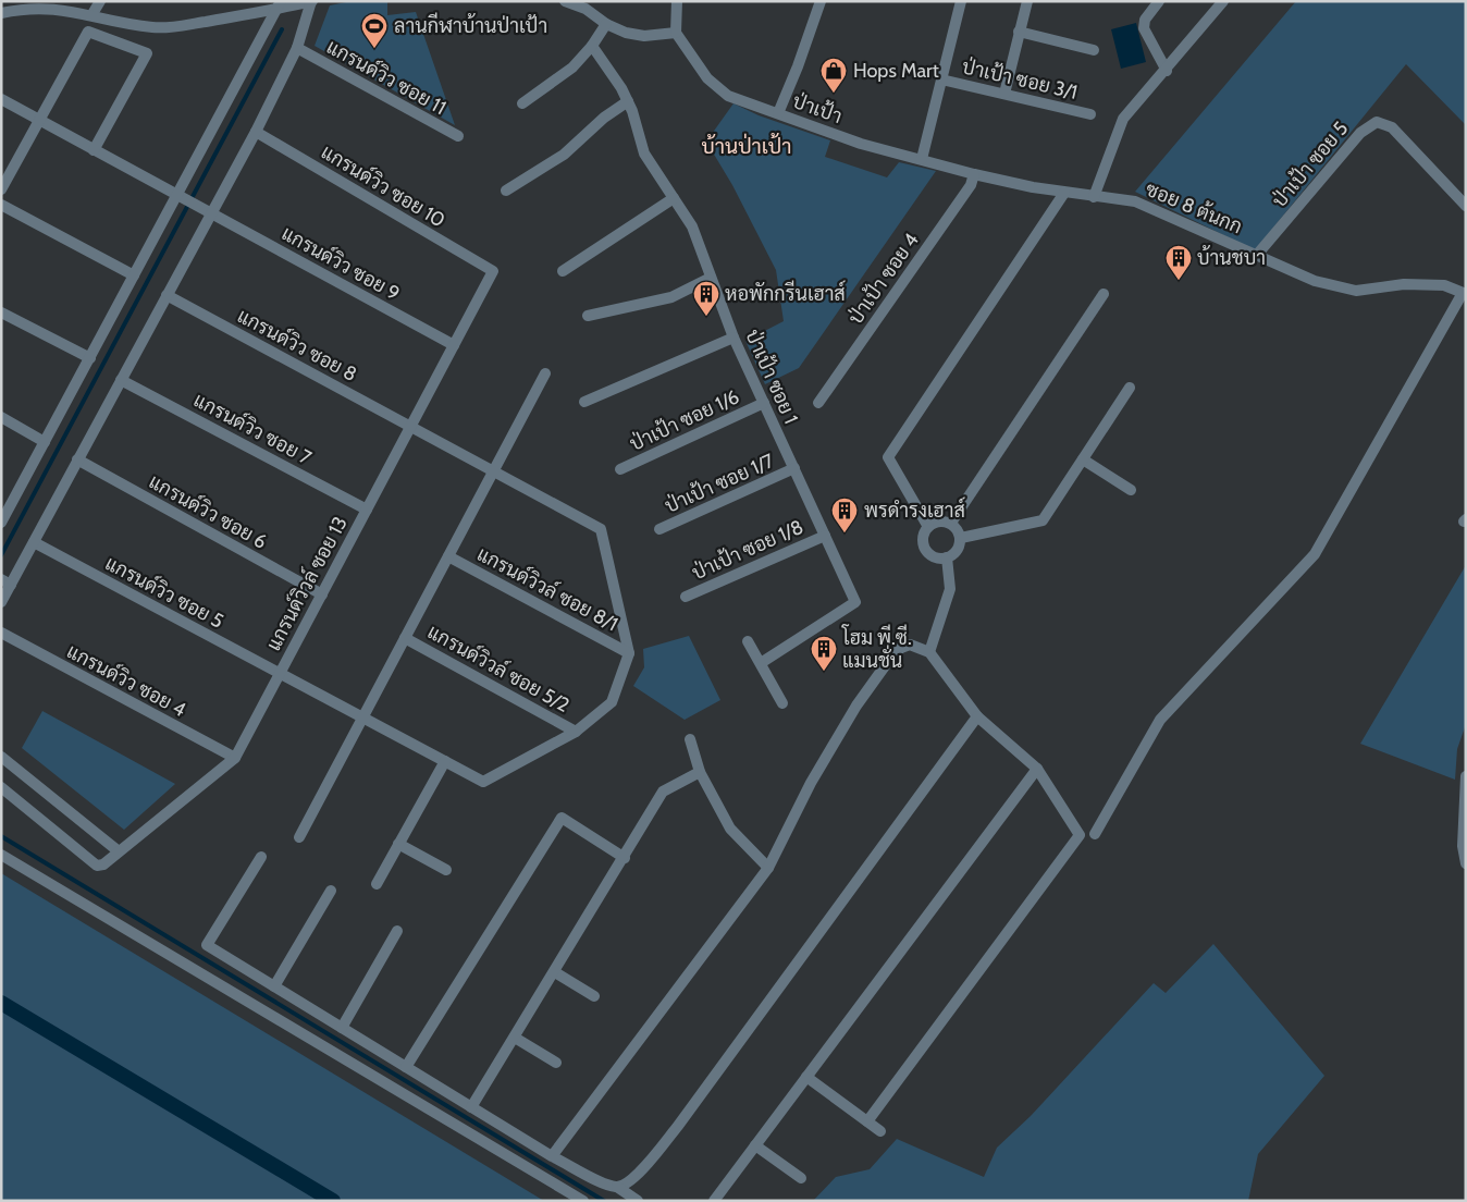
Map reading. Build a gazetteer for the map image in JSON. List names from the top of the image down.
{
  "streets": {
    "street": [
      "แกรนด์วิว ซอย 11",
      "ป่าเป้า ซอย 3/1",
      "ป่าเป้า",
      "ป่าเป้า ซอย 5",
      "แกรนด์วิว ซอย 10",
      "ซอย 8 ต้นกก",
      "แกรนด์วิว ซอย 9",
      "ป่าเป้า ซอย 4",
      "แกรนด์วิว ซอย 8",
      "ป่าเป้า ซอย 1",
      "ป่าเป้า ซอย 1/6",
      "แกรนด์วิว ซอย 7",
      "ป่าเป้า ซอย 1/7",
      "แกรนด์วิว ซอย 6",
      "ป่าเป้า ซอย 1/8",
      "แกรนด์วิวล์ ซอย 13",
      "แกรนด์วิวล์ ซอย 8/1",
      "แกรนด์วิว ซอย 5",
      "แกรนด์วิวล์ ซอย 5/2",
      "แกรนด์วิว ซอย 4"
    ]
  },
  "crossings": [
    ["ป่าเป้า", "ซอย 8 ต้นกก"],
    ["ป่าเป้า", "ป่าเป้า ซอย 4"],
    ["ป่าเป้า ซอย 5", "ซอย 8 ต้นกก"],
    ["แกรนด์วิว ซอย 10", "แกรนด์วิวล์ ซอย 13"],
    ["แกรนด์วิว ซอย 9", "แกรนด์วิวล์ ซอย 13"],
    ["แกรนด์วิว ซอย 8", "แกรนด์วิวล์ ซอย 13"],
    ["ป่าเป้า ซอย 1", "ป่าเป้า ซอย 1/6"],
    ["ป่าเป้า ซอย 1", "ป่าเป้า ซอย 1/7"],
    ["ป่าเป้า ซอย 1", "ป่าเป้า ซอย 1/8"],
    ["แกรนด์วิว ซอย 7", "แกรนด์วิวล์ ซอย 13"],
    ["แกรนด์วิว ซอย 6", "แกรนด์วิวล์ ซอย 13"],
    ["แกรนด์วิวล์ ซอย 13", "แกรนด์วิว ซอย 5"],
    ["แกรนด์วิวล์ ซอย 13", "แกรนด์วิว ซอย 4"],
    ["แกรนด์วิว ซอย 5", "แกรนด์วิวล์ ซอย 5/2"]
  ],
  "districts": ["บ้านป่าเป้า"],
  "places": {
    "sports": ["ลานกีฬาบ้านป่าเป้า"],
    "shop": ["Hops Mart"],
    "building": [
      "บ้านชบา",
      "หอพักกรีนเฮาส์",
      "พรดำรงเฮาส์",
      "โฮม พี.ซี. แมนชั่น"
    ]
  }
}
